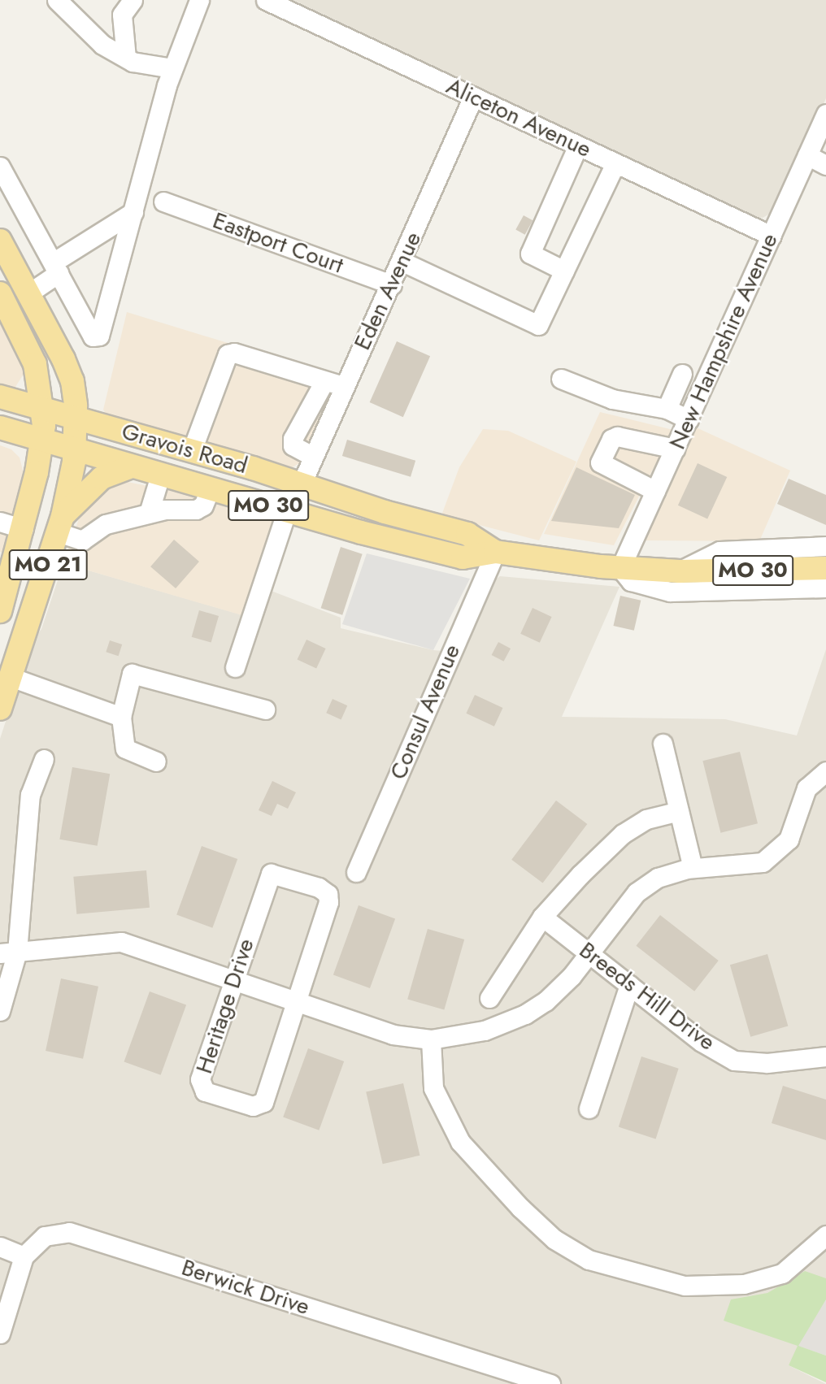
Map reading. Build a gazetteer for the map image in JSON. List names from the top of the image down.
{
  "streets": {
    "main road": ["Gravois Road", "MO 30", "MO 21"],
    "street": [
      "Aliceton Avenue",
      "Eastport Court",
      "Eden Avenue",
      "New Hampshire Avenue",
      "Consul Avenue",
      "Breeds Hill Drive",
      "Heritage Drive",
      "Berwick Drive"
    ]
  },
  "crossings": [
    ["Aliceton Avenue", "Eden Avenue"],
    ["Aliceton Avenue", "New Hampshire Avenue"],
    ["Eastport Court", "Eden Avenue"],
    ["Eden Avenue", "Gravois Road"],
    ["New Hampshire Avenue", "Gravois Road"],
    ["Gravois Road", "MO 21"],
    ["Gravois Road", "Consul Avenue"]
  ]
}
